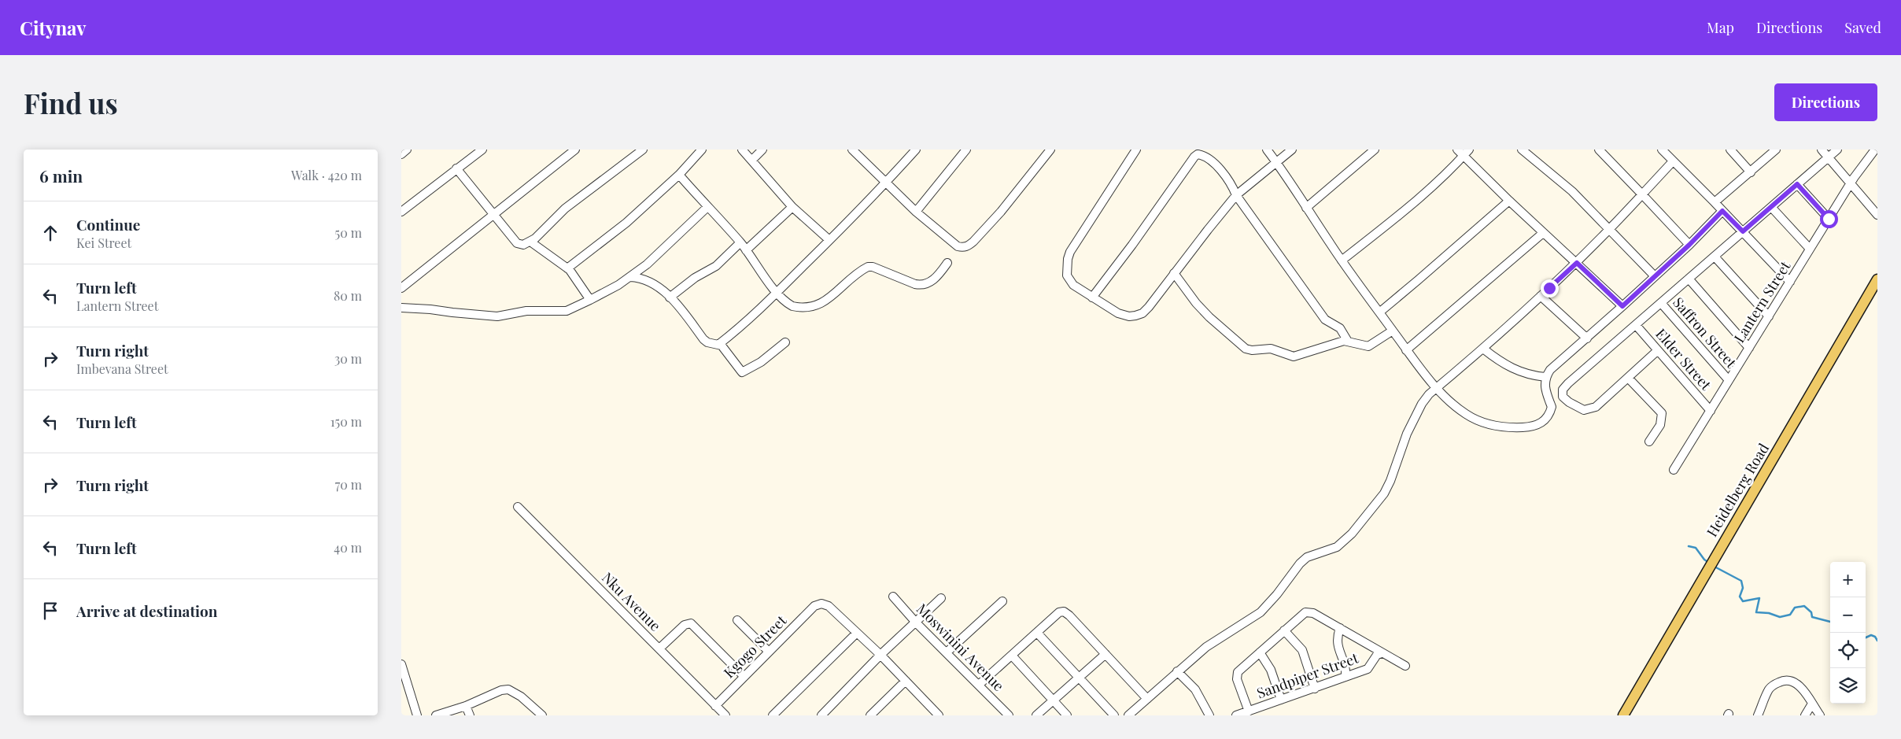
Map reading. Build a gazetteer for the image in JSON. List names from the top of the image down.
{
  "streets": {
    "main road": ["Heidelberg Road"],
    "street": [
      "Lantern Street",
      "Saffron Street",
      "Elder Street",
      "Nku Avenue",
      "Kgogo Street",
      "Moswinini Avenue",
      "Sandpiper Street"
    ]
  },
  "crossings": [
    ["Lantern Street", "Saffron Street"],
    ["Lantern Street", "Elder Street"],
    ["Nku Avenue", "Kgogo Street"]
  ],
  "page": {
    "header": "Citynav",
    "nav": ["Map", "Directions", "Saved"],
    "buttons": "Directions",
    "title": "Find us",
    "heading": ["6 min", "Walk · 420 m"],
    "list": [
      ["Continue", "Kei Street", "50 m"],
      ["Turn left", "Lantern Street", "80 m"],
      ["Turn right", "Imbevana Street", "30 m"],
      ["Turn left", "150 m"],
      ["Turn right", "70 m"],
      ["Turn left", "40 m"],
      "Arrive at destination"
    ],
    "map_buttons": ["+", "−"]
  }
}
